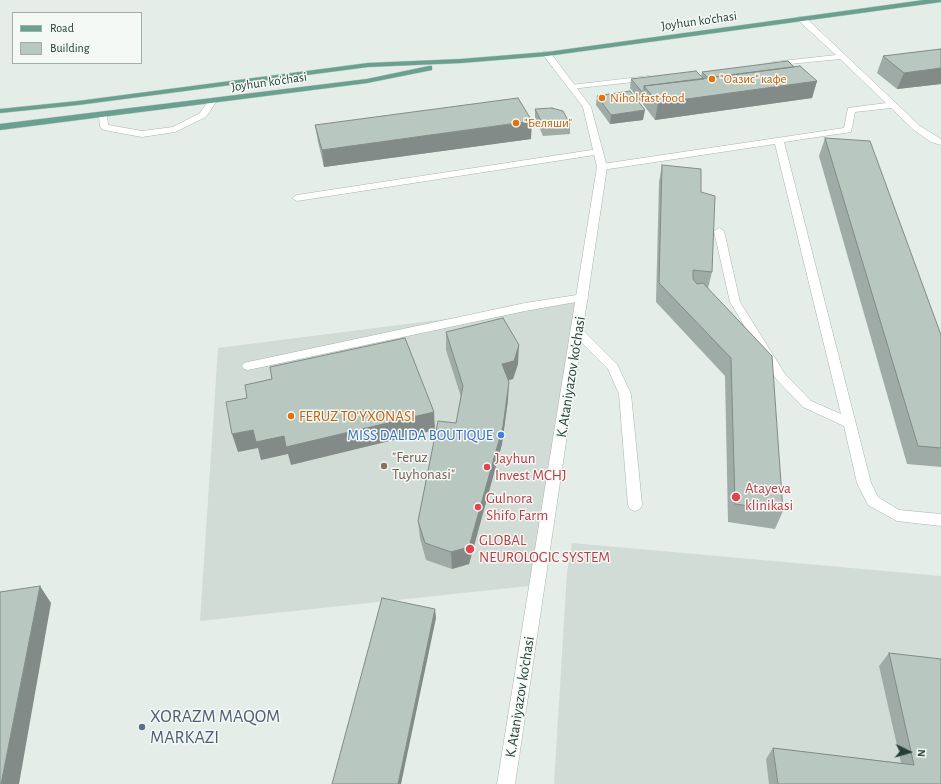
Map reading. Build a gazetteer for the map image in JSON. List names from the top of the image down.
{
  "streets": {
    "main road": ["Joyhun ko'chasi"],
    "street": ["K.Ataniyazov ko'chasi"]
  },
  "crossings": [
    ["Joyhun ko'chasi", "K.Ataniyazov ko'chasi"]
  ],
  "places": [
    "\"Оазис\" кафе",
    "Nihol fast food",
    "\"Беляши\"",
    "FERUZ TO'YXONASI",
    "MISS DALIDA BOUTIQUE",
    "\"Feruz Tuyhonasi\"",
    "Jayhun Invest MCHJ",
    "Atayeva klinikasi",
    "Gulnora Shifo Farm",
    "GLOBAL NEUROLOGIC SYSTEM",
    "XORAZM MAQOM MARKAZI"
  ],
  "legend": ["Road", "Building"],
  "north": "right"
}
